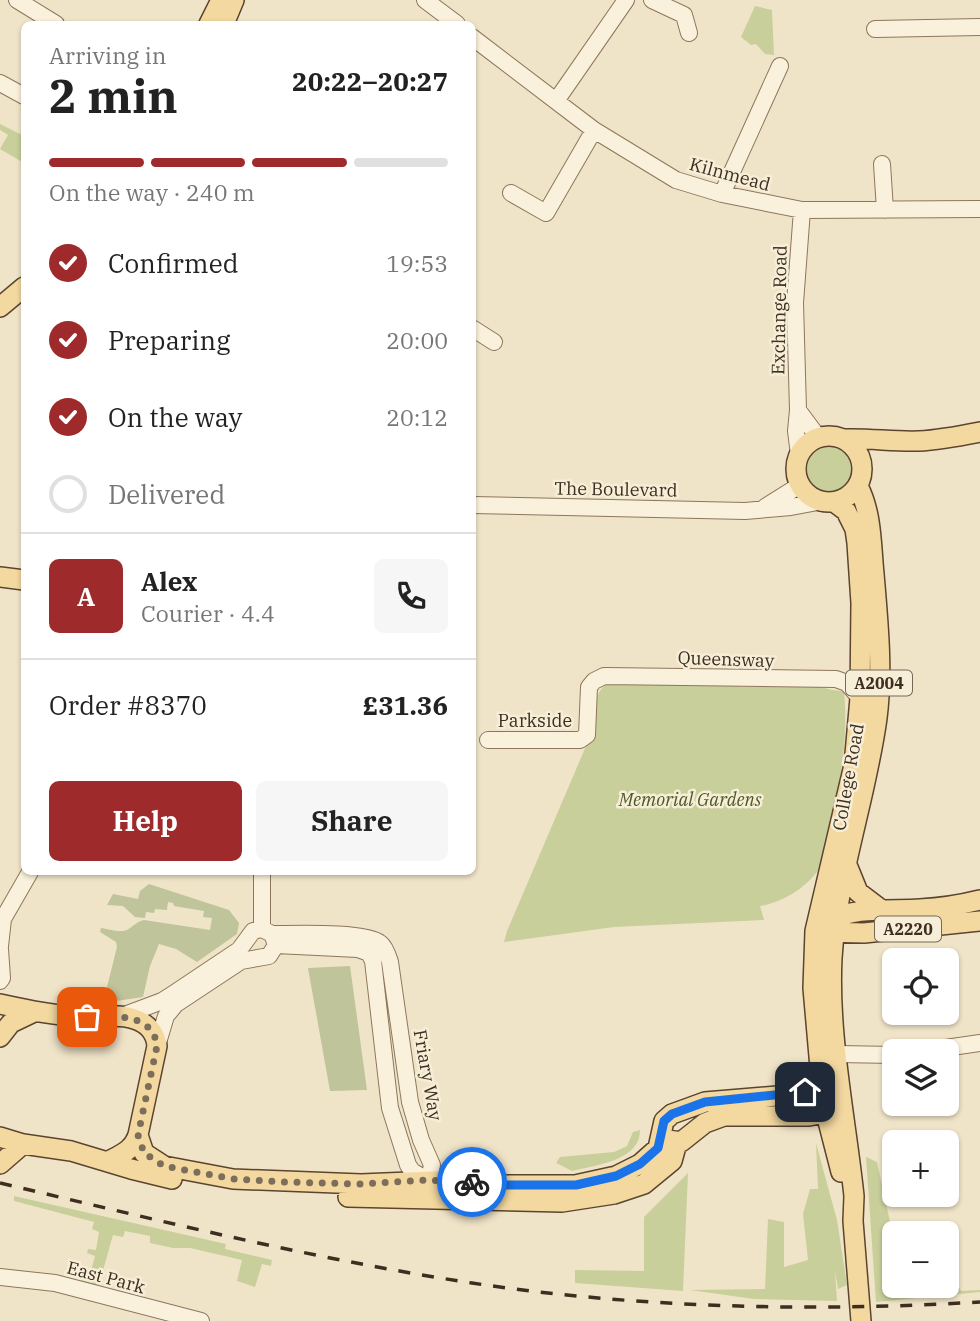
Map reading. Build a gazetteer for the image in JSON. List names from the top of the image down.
{
  "streets": {
    "main road": ["A2004", "College Road", "A2220"],
    "street": [
      "Kilnmead",
      "Exchange Road",
      "The Boulevard",
      "Queensway",
      "Parkside",
      "Friary Way",
      "East Park"
    ]
  },
  "crossings": [
    ["Kilnmead", "Exchange Road"],
    ["Exchange Road", "The Boulevard"],
    ["Exchange Road", "College Road"],
    ["The Boulevard", "College Road"],
    ["Queensway", "Parkside"],
    ["A2004", "College Road"],
    ["A2004", "A2220"],
    ["College Road", "A2220"]
  ],
  "parks": ["Memorial Gardens"],
  "page": {
    "heading": ["2 min", "Arriving in", "20:22–20:27"],
    "panel": [
      "Alex",
      "Courier · 4.4",
      "Order #8370",
      "£31.36"
    ],
    "bar": "On the way · 240 m",
    "list": [
      ["Confirmed", "19:53"],
      ["Preparing", "20:00"],
      ["On the way", "20:12"],
      "Delivered"
    ],
    "round": "A",
    "buttons": ["Help", "Share"],
    "map_buttons": ["+", "−"]
  }
}
